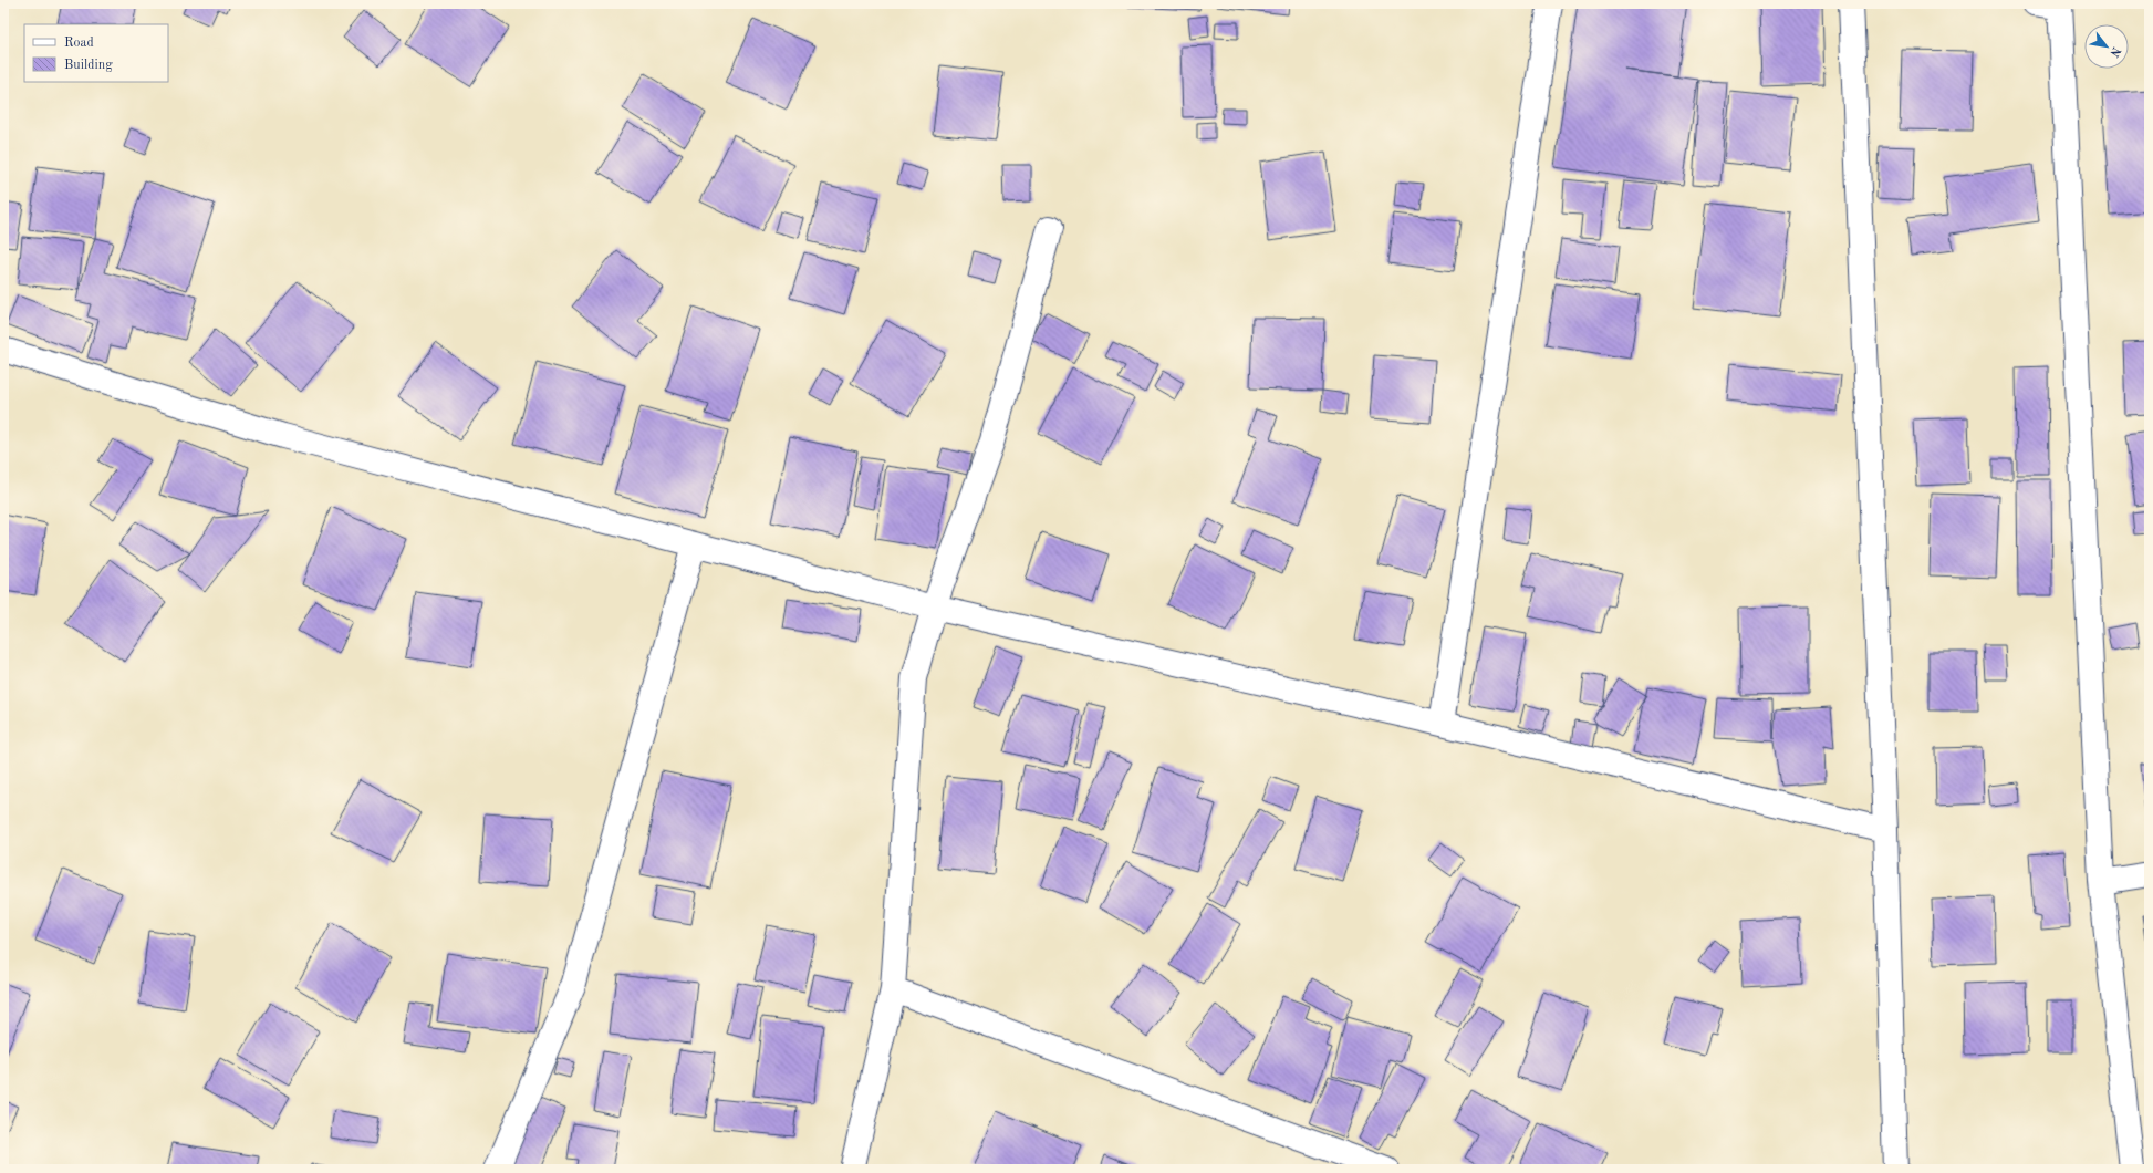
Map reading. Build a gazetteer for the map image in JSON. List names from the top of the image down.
{
  "legend": ["Road", "Building"],
  "north": "bottom right"
}
